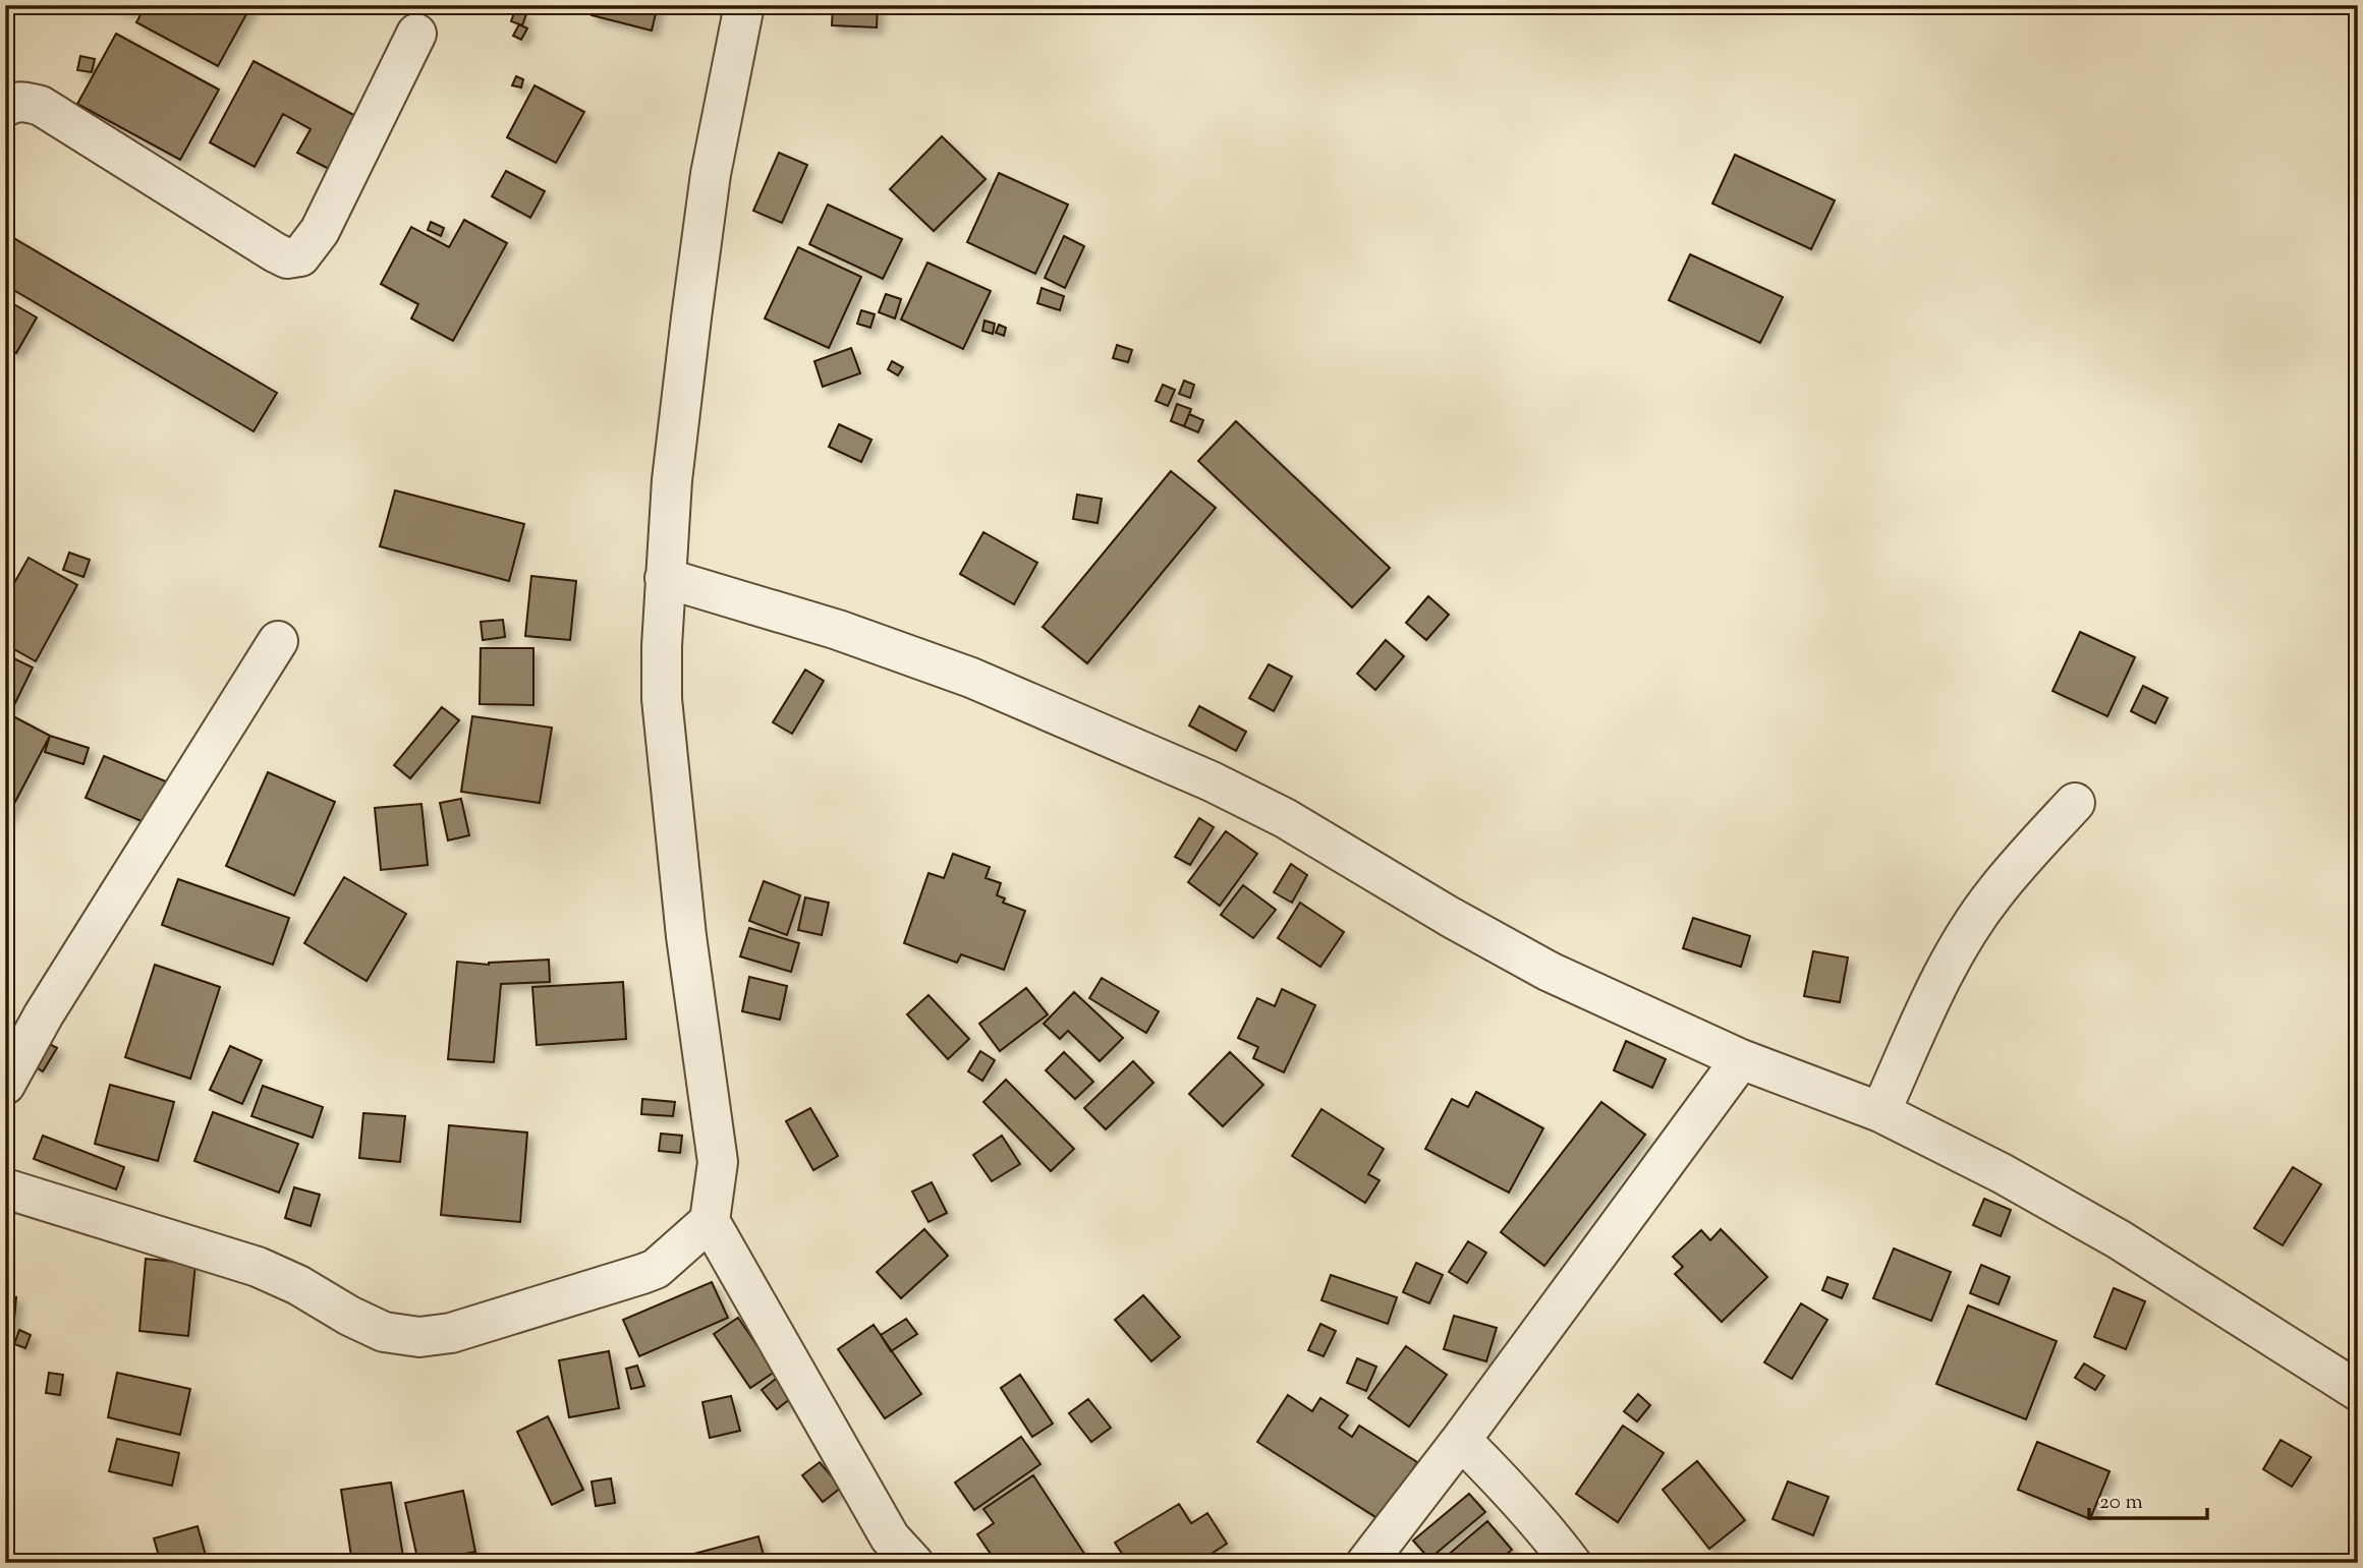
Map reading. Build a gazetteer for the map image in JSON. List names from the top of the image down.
{
  "scale_bar": "20 m"
}
